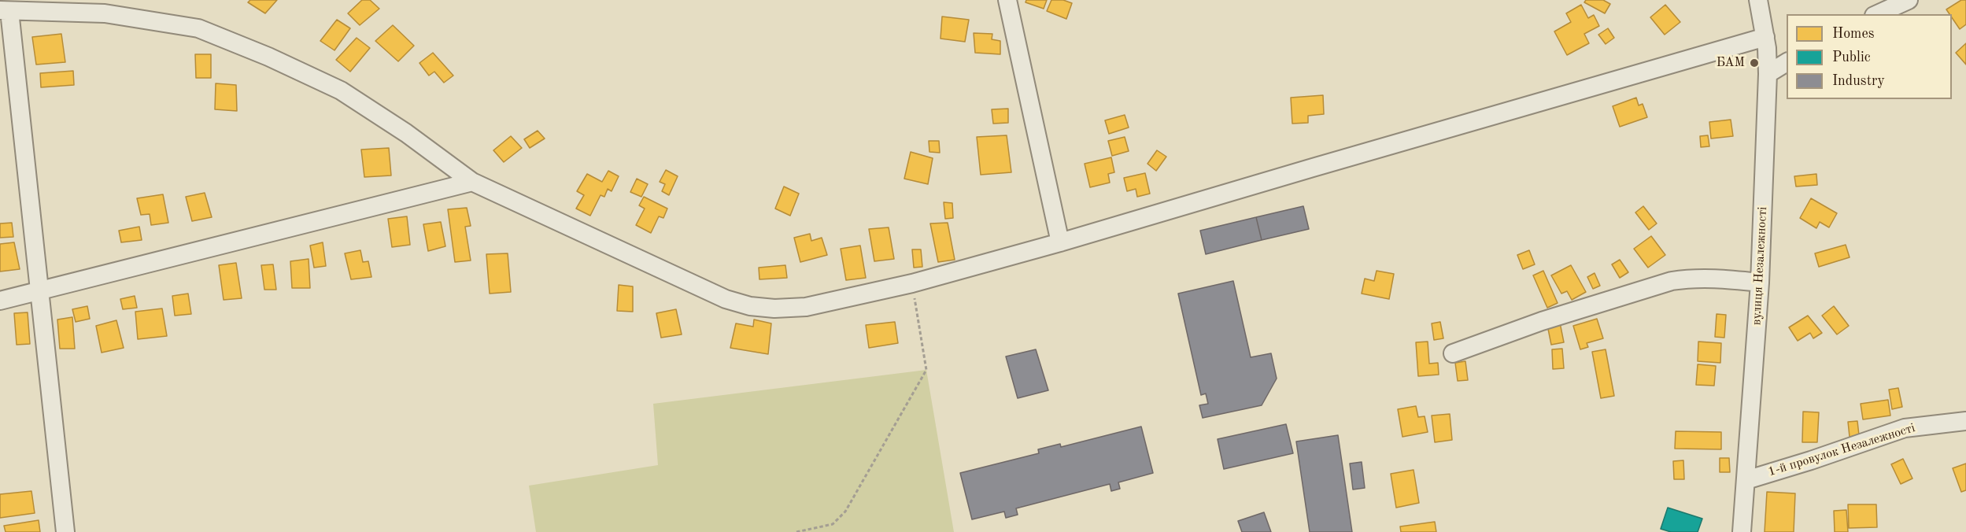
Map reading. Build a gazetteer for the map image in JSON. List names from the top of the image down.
{
  "streets": {
    "street": ["вулиця Незалежності", "1-й провулок Незалежності"]
  },
  "crossings": [
    ["вулиця Незалежності", "1-й провулок Незалежності"]
  ],
  "places": ["БАМ"],
  "legend": ["Homes", "Public", "Industry"]
}
